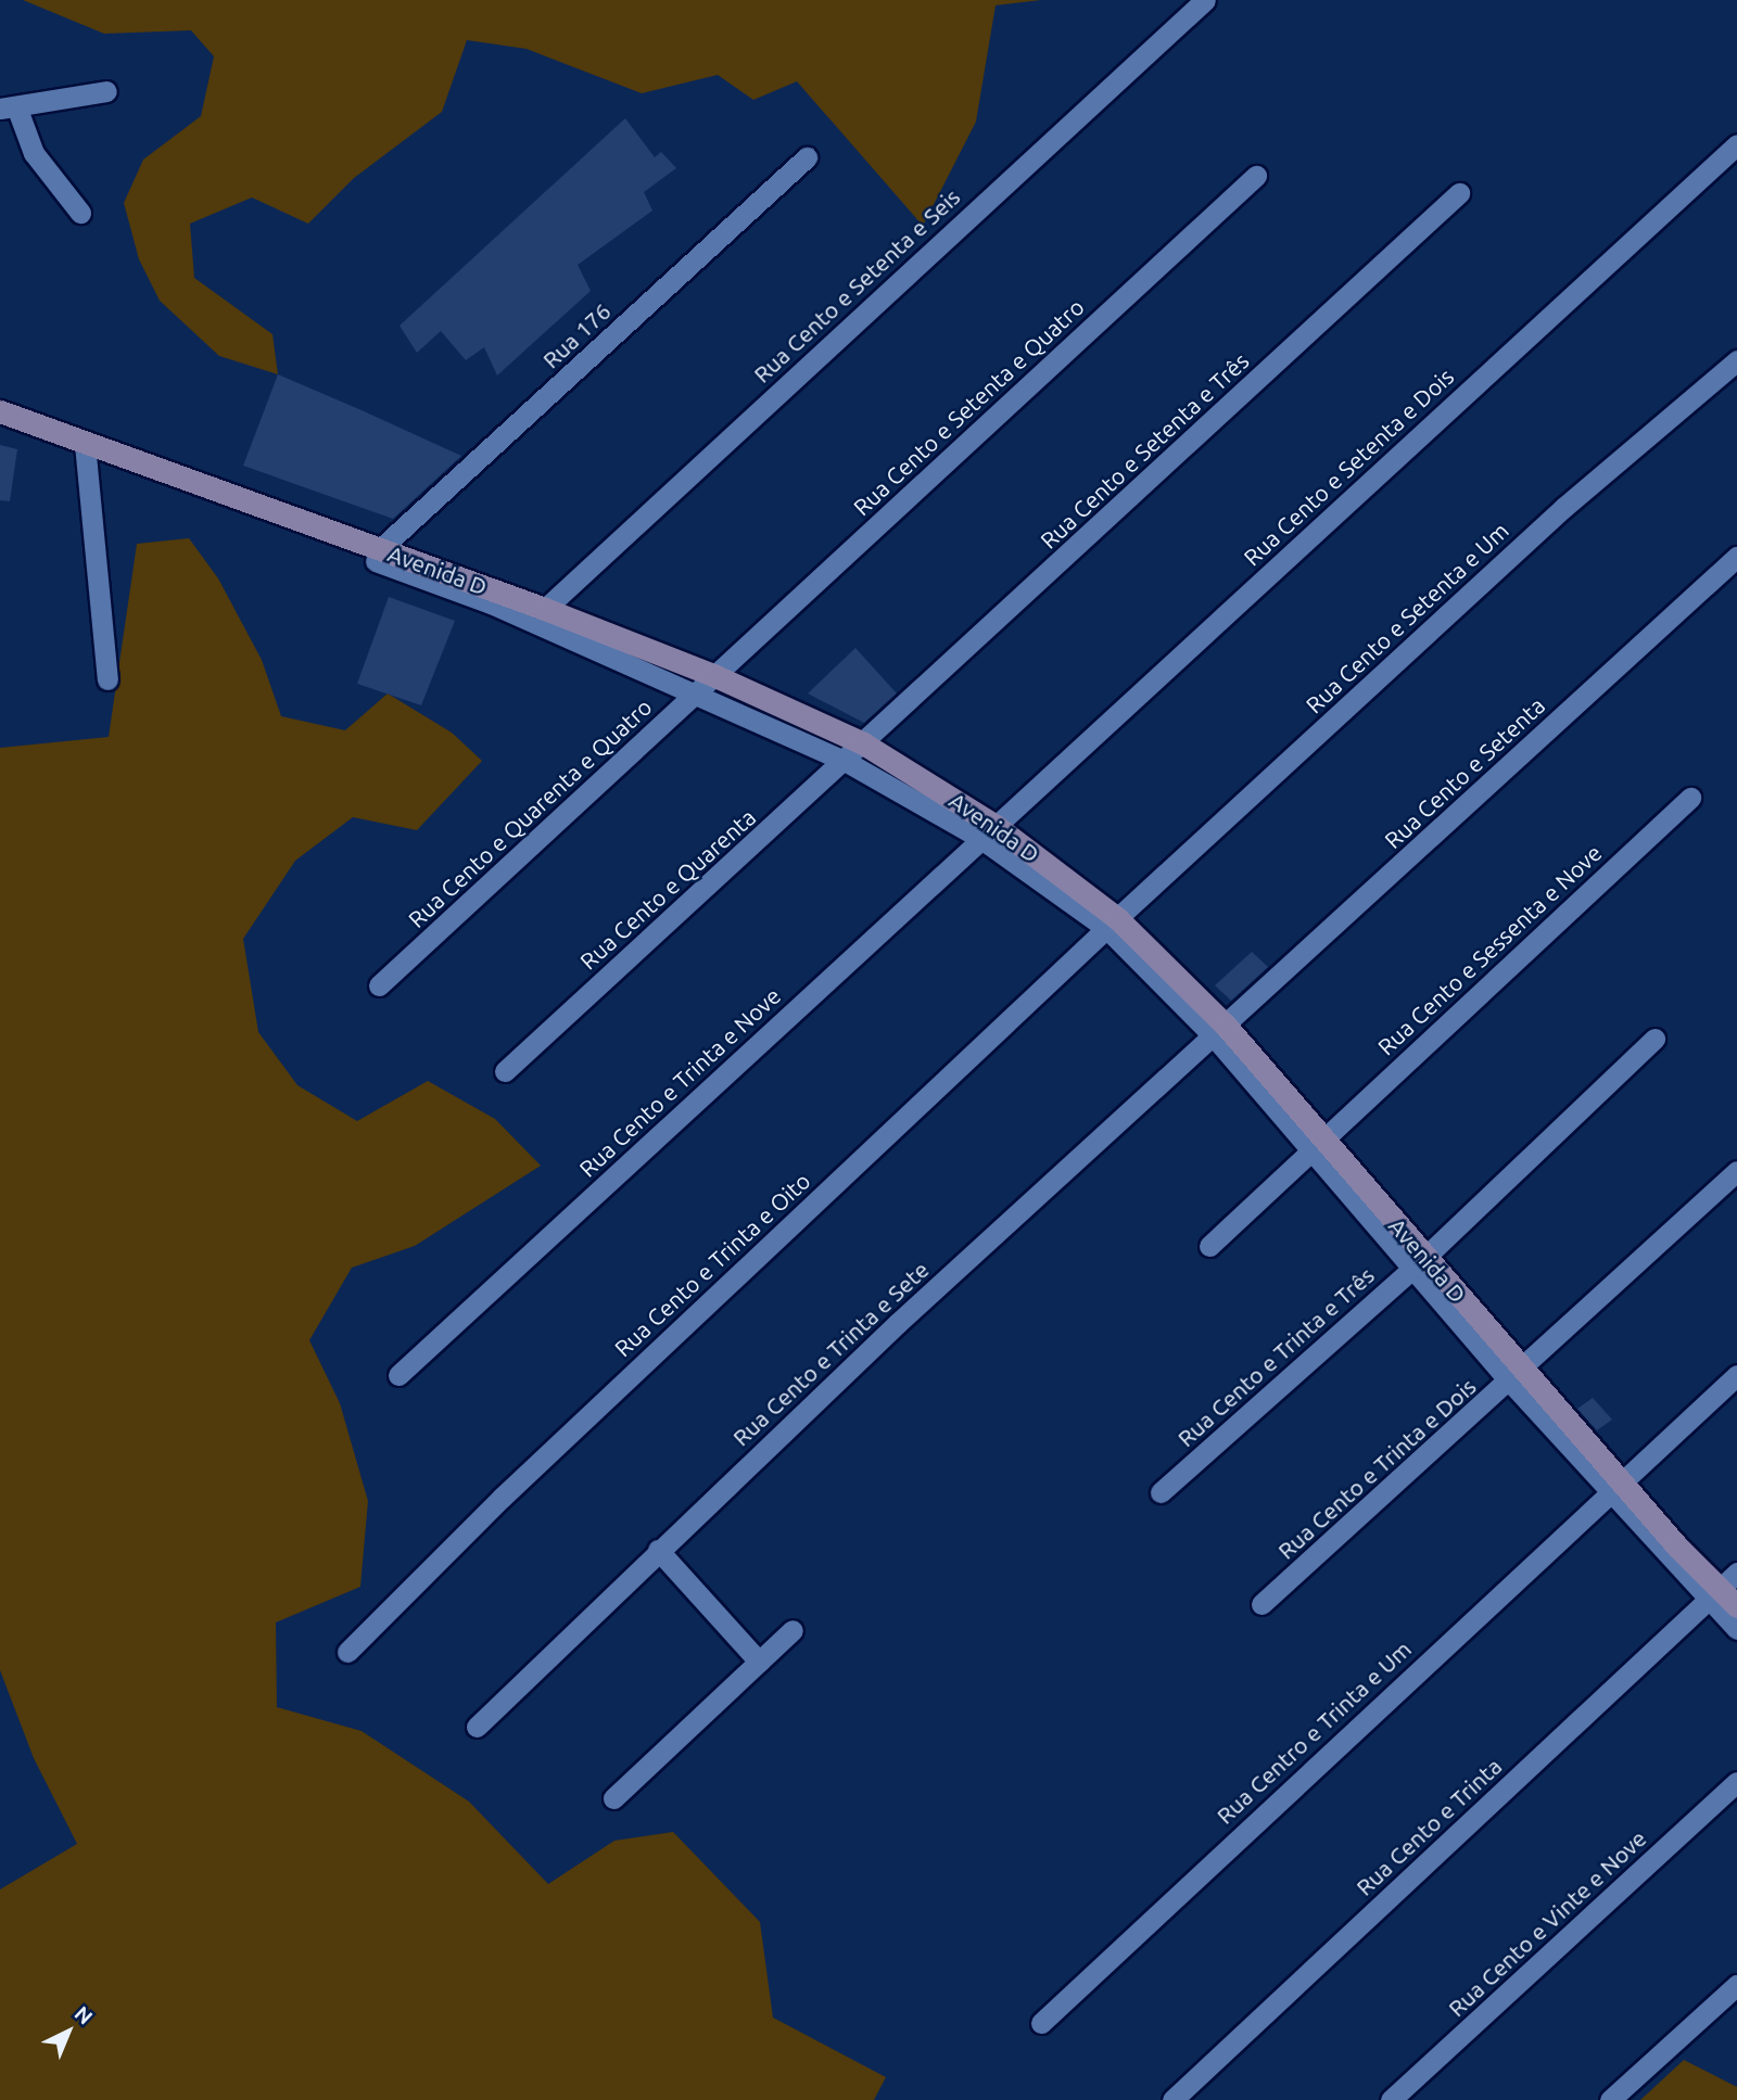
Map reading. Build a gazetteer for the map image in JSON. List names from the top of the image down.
{
  "streets": {
    "street": [
      "Rua Cento e Setenta e Seis",
      "Rua 176",
      "Rua Cento e Setenta e Quatro",
      "Rua Cento e Setenta e Três",
      "Rua Cento e Setenta e Dois",
      "Avenida D",
      "Rua Cento e Setenta e Um",
      "Rua Cento e Setenta",
      "Rua Cento e Quarenta e Quatro",
      "Rua Cento e Quarenta",
      "Rua Cento e Sessenta e Nove",
      "Rua Cento e Trinta e Nove",
      "Rua Cento e Trinta e Oito",
      "Rua Cento e Trinta e Sete",
      "Rua Cento e Trinta e Três",
      "Rua Cento e Trinta e Dois",
      "Rua Centro e Trinta e Um",
      "Rua Cento e Trinta",
      "Rua Cento e Vinte e Nove"
    ]
  },
  "crossings": [
    ["Rua Cento e Setenta e Seis", "Avenida D"],
    ["Rua 176", "Avenida D"],
    ["Rua Cento e Setenta e Quatro", "Avenida D"],
    ["Rua Cento e Setenta e Quatro", "Rua Cento e Quarenta e Quatro"],
    ["Rua Cento e Setenta e Três", "Avenida D"],
    ["Rua Cento e Setenta e Três", "Rua Cento e Quarenta"],
    ["Rua Cento e Setenta e Dois", "Avenida D"],
    ["Rua Cento e Setenta e Dois", "Rua Cento e Trinta e Nove"],
    ["Avenida D", "Rua Cento e Setenta e Um"],
    ["Avenida D", "Rua Cento e Setenta"],
    ["Avenida D", "Rua Cento e Quarenta e Quatro"],
    ["Avenida D", "Rua Cento e Quarenta"],
    ["Avenida D", "Rua Cento e Sessenta e Nove"],
    ["Avenida D", "Rua Cento e Trinta e Nove"],
    ["Avenida D", "Rua Cento e Trinta e Oito"],
    ["Avenida D", "Rua Cento e Trinta e Sete"],
    ["Avenida D", "Rua Cento e Trinta e Três"],
    ["Avenida D", "Rua Cento e Trinta e Dois"],
    ["Avenida D", "Rua Centro e Trinta e Um"],
    ["Avenida D", "Rua Cento e Trinta"],
    ["Rua Cento e Setenta e Um", "Rua Cento e Trinta e Oito"],
    ["Rua Cento e Setenta", "Rua Cento e Trinta e Sete"]
  ],
  "north": "top right"
}
